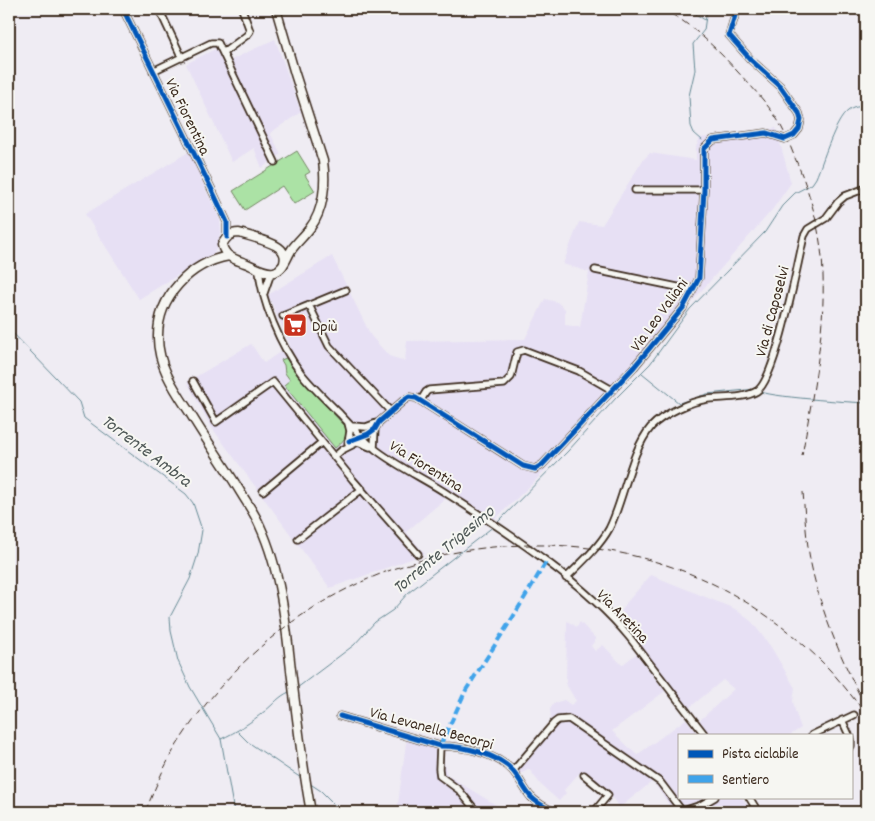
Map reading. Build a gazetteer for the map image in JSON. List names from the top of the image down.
{
  "streets": {
    "main road": ["Via Fiorentina"],
    "street": [
      "Via di Caposelvi",
      "Via Leo Valiani",
      "Via Aretina",
      "Via Levanella Becorpi"
    ]
  },
  "crossings": [
    ["Via Fiorentina", "Via Aretina"],
    ["Via di Caposelvi", "Via Aretina"]
  ],
  "water": ["Torrente Ambra", "Torrente Trigesimo"],
  "places": {
    "supermarket": ["Dpiù"]
  },
  "legend": ["Pista ciclabile", "Sentiero"]
}
